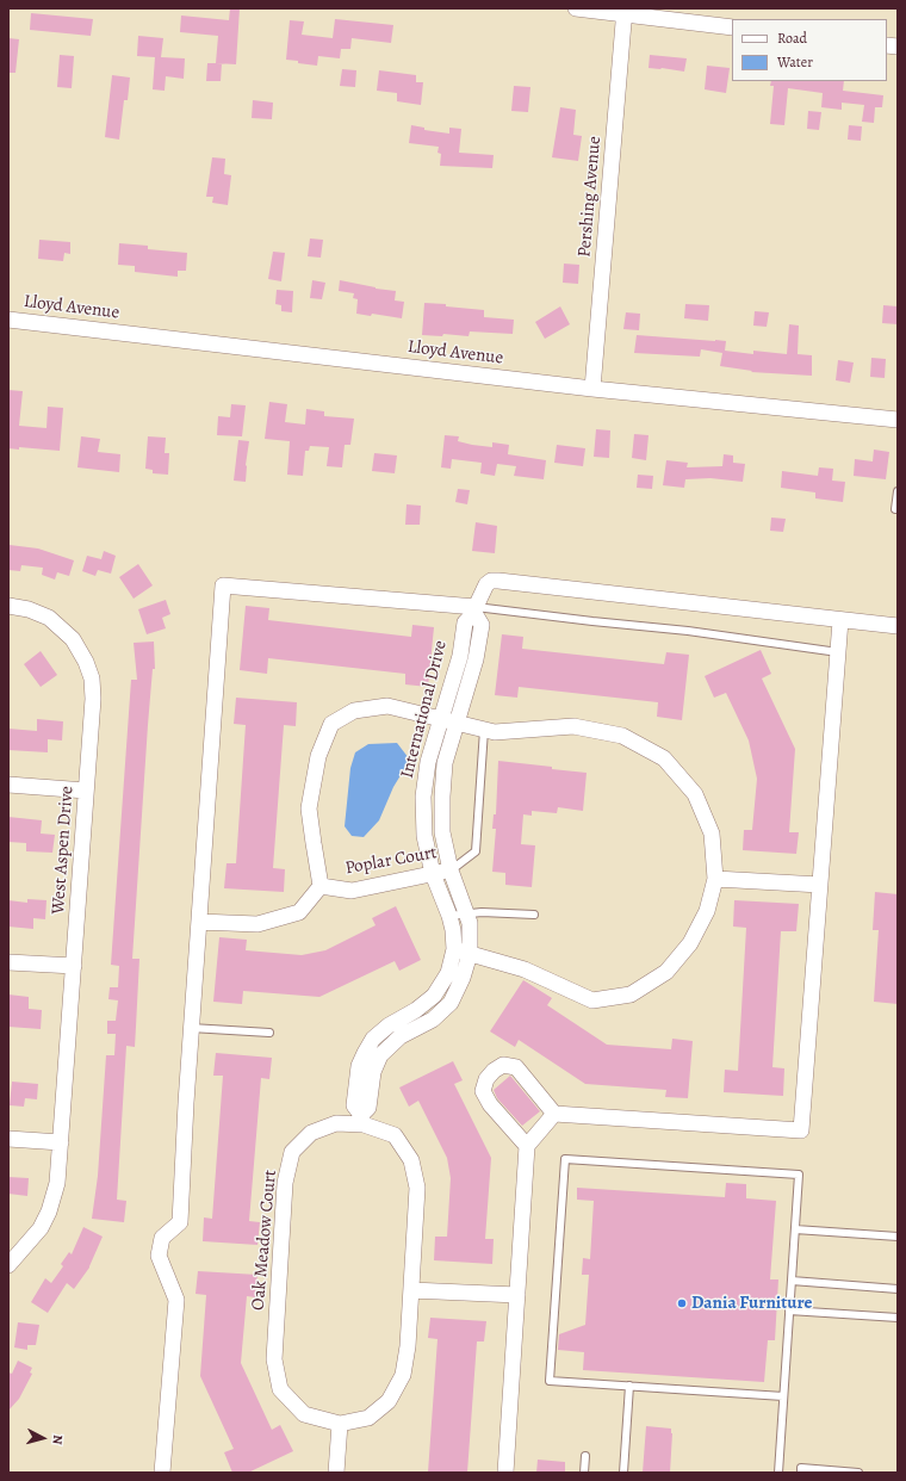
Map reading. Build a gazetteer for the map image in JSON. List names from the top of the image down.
{
  "streets": {
    "street": [
      "Pershing Avenue",
      "Lloyd Avenue",
      "International Drive",
      "West Aspen Drive",
      "Poplar Court",
      "Oak Meadow Court"
    ]
  },
  "crossings": [
    ["Pershing Avenue", "Lloyd Avenue"],
    ["International Drive", "Poplar Court"],
    ["International Drive", "Oak Meadow Court"]
  ],
  "places": ["Dania Furniture"],
  "legend": ["Road", "Water"],
  "north": "right"
}
